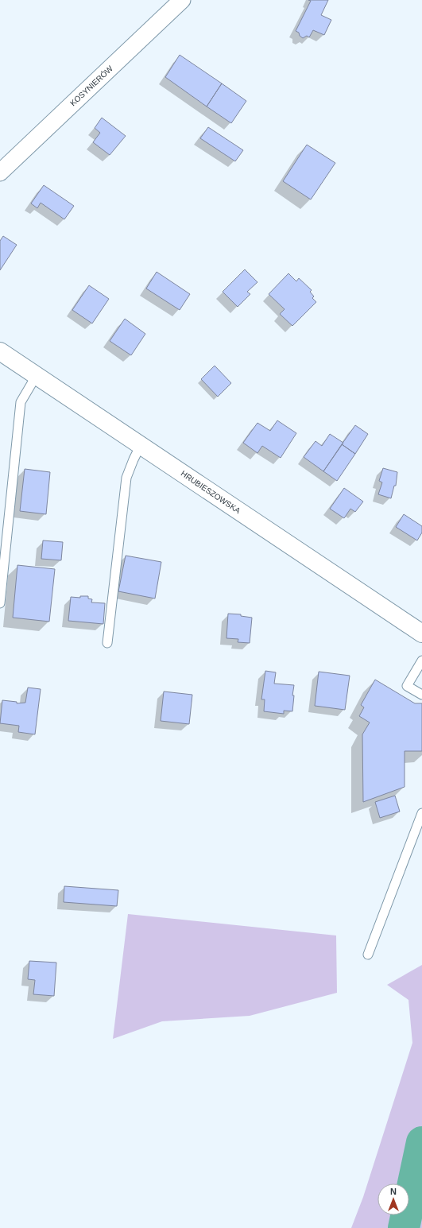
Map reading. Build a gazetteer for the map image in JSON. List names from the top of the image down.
{
  "streets": {
    "main road": ["HRUBIESZOWSKA"],
    "street": ["KOSYNIERÓW"]
  },
  "north": "top"
}
